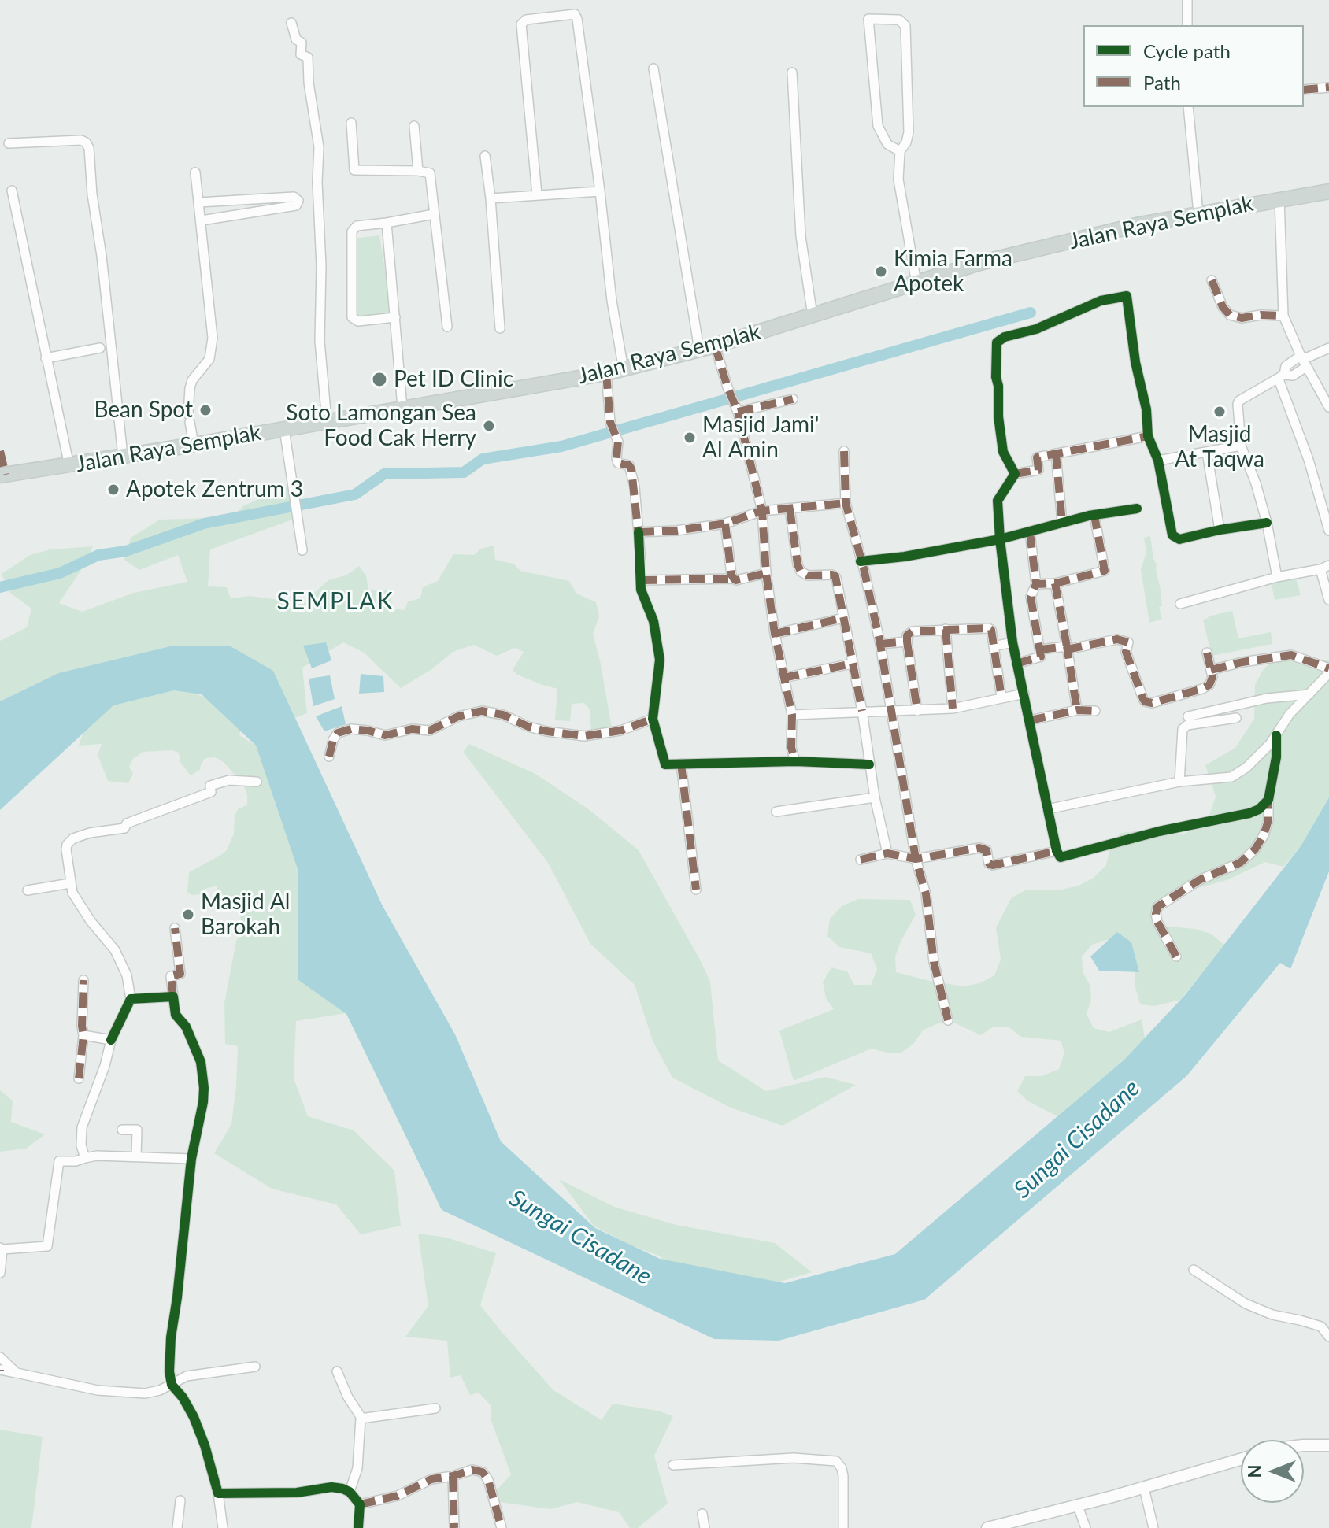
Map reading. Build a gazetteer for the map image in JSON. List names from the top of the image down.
{
  "streets": {
    "main road": ["Jalan Raya Semplak"]
  },
  "districts": ["SEMPLAK"],
  "water": ["Sungai Cisadane"],
  "places": [
    "Kimia Farma Apotek",
    "Pet ID Clinic",
    "Bean Spot",
    "Masjid At Taqwa",
    "Soto Lamongan Sea Food Cak Herry",
    "Masjid Jami' Al Amin",
    "Apotek Zentrum 3",
    "Masjid Al Barokah"
  ],
  "legend": ["Cycle path", "Path"],
  "north": "left"
}
